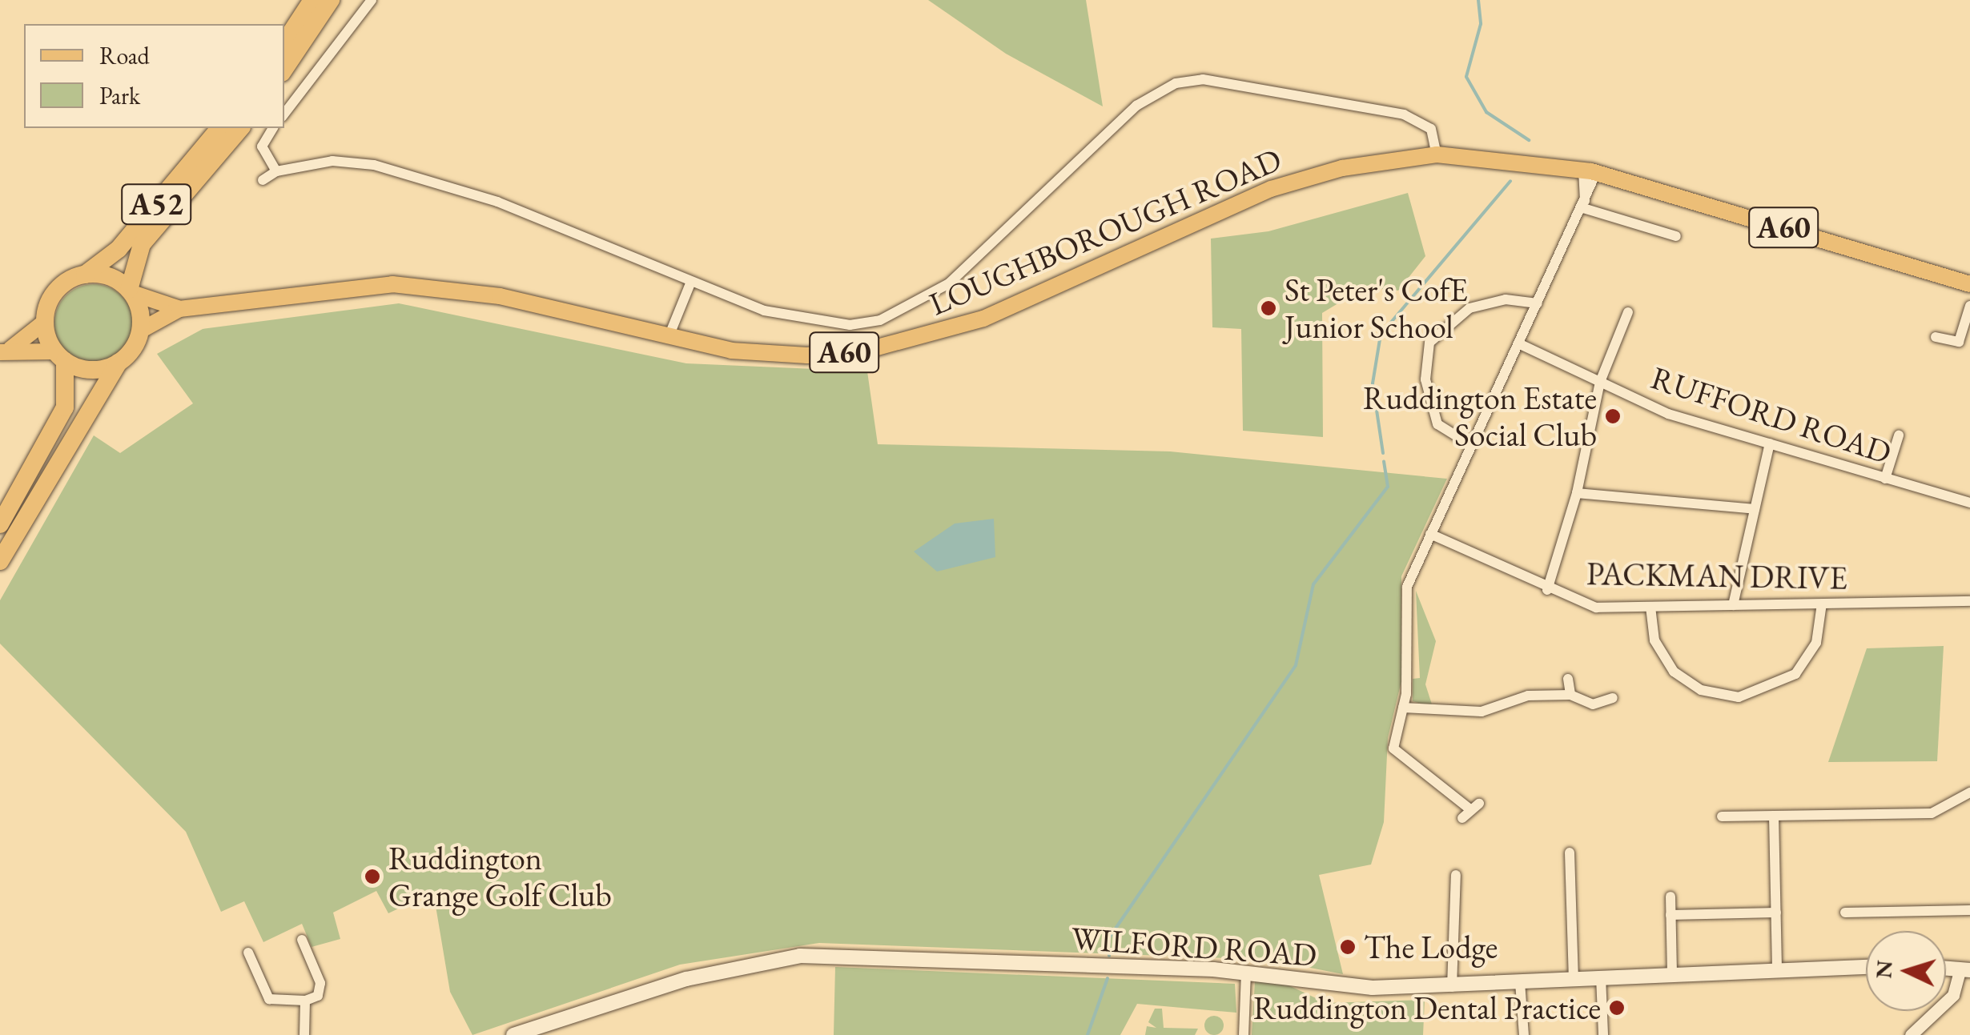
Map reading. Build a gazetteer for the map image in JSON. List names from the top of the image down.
{
  "streets": {
    "highway": ["A52"],
    "main road": ["A60", "LOUGHBOROUGH ROAD", "WILFORD ROAD"],
    "street": ["RUFFORD ROAD", "PACKMAN DRIVE"]
  },
  "crossings": [
    ["A52", "LOUGHBOROUGH ROAD"]
  ],
  "places": [
    "St Peter's CofE Junior School",
    "Ruddington Estate Social Club",
    "Ruddington Grange Golf Club",
    "The Lodge",
    "Ruddington Dental Practice"
  ],
  "legend": ["Road", "Park"],
  "north": "left"
}
